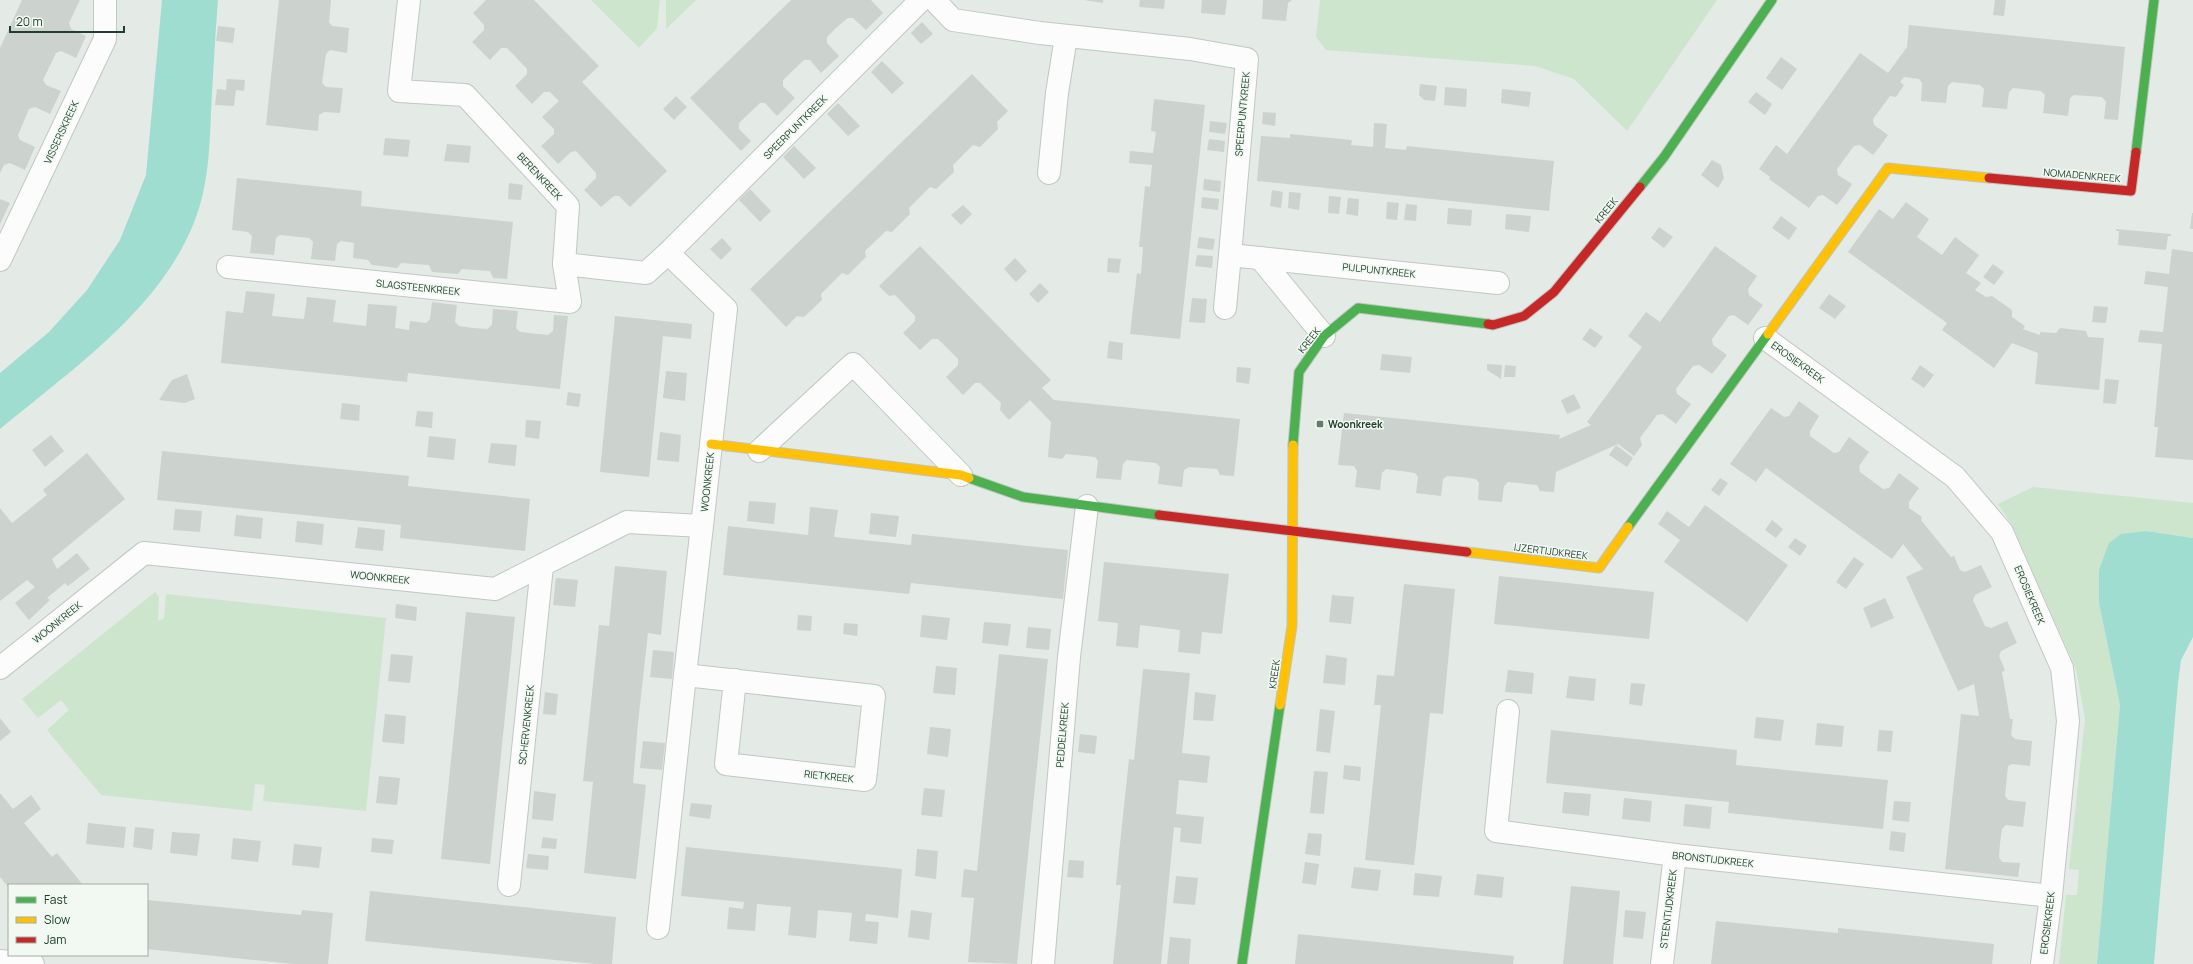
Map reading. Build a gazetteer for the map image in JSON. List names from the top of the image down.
{
  "streets": {
    "street": [
      "SPEERPUNTKREEK",
      "VISSERSKREEK",
      "NOMADENKREEK",
      "BERENKREEK",
      "KREEK",
      "PIJLPUNTKREEK",
      "SLAGSTEENKREEK",
      "EROSIEKREEK",
      "WOONKREEK",
      "IJZERTIJDKREEK",
      "SCHERVENKREEK",
      "PEDDELKREEK",
      "RIETKREEK",
      "BRONSTIJDKREEK",
      "STEENTIJDKREEK"
    ]
  },
  "crossings": [
    ["SPEERPUNTKREEK", "PIJLPUNTKREEK"],
    ["SPEERPUNTKREEK", "WOONKREEK"],
    ["NOMADENKREEK", "EROSIEKREEK"],
    ["NOMADENKREEK", "IJZERTIJDKREEK"],
    ["BERENKREEK", "SLAGSTEENKREEK"],
    ["KREEK", "WOONKREEK"],
    ["KREEK", "IJZERTIJDKREEK"],
    ["EROSIEKREEK", "IJZERTIJDKREEK"],
    ["EROSIEKREEK", "BRONSTIJDKREEK"],
    ["WOONKREEK", "IJZERTIJDKREEK"],
    ["WOONKREEK", "SCHERVENKREEK"],
    ["WOONKREEK", "PEDDELKREEK"],
    ["BRONSTIJDKREEK", "STEENTIJDKREEK"]
  ],
  "places": {
    "transit": ["Woonkreek"]
  },
  "legend": ["Fast", "Slow", "Jam"],
  "scale_bar": "20 m"
}
